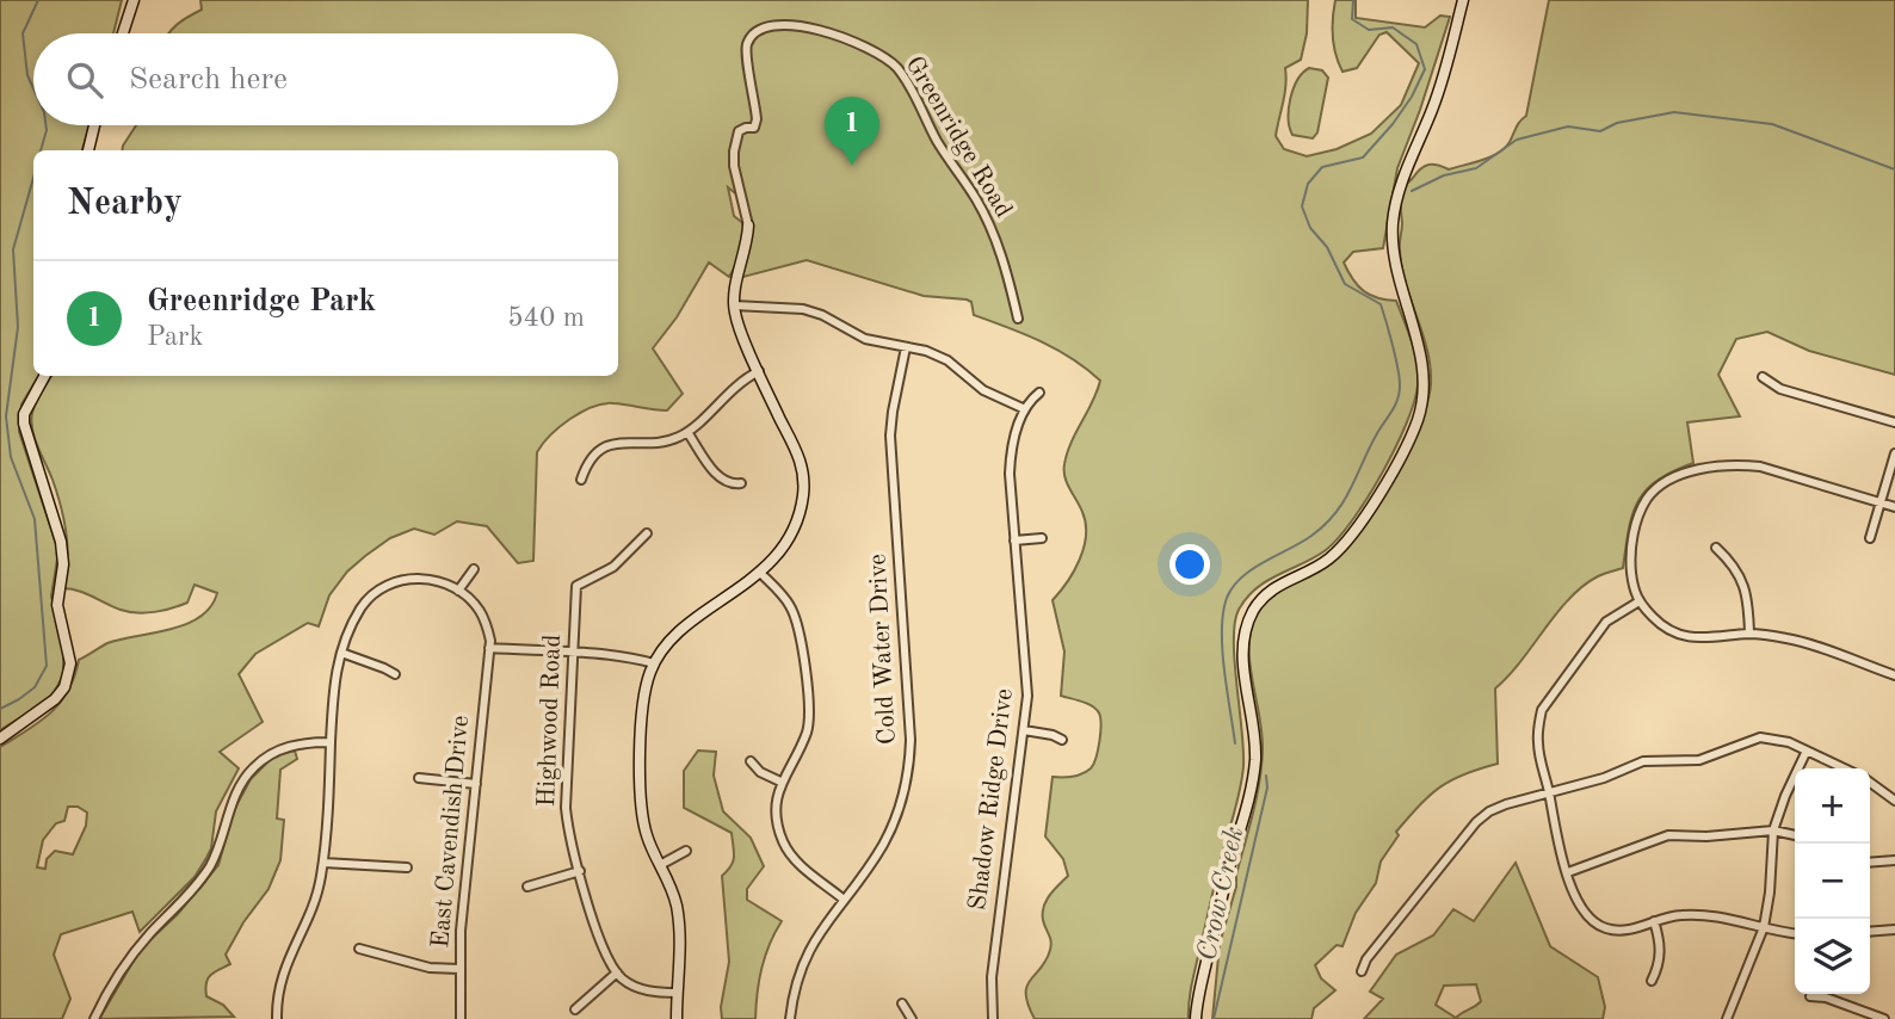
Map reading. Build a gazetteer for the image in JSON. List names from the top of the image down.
{
  "streets": {
    "street": [
      "Greenridge Road",
      "Cold Water Drive",
      "Highwood Road",
      "Shadow Ridge Drive",
      "East Cavendish Drive"
    ]
  },
  "water": ["Crow Creek"],
  "page": {
    "search": "Search here",
    "pins": "1",
    "heading": "Nearby",
    "list": [
      {
        "mark": "1",
        "name": "Greenridge Park",
        "note": "Park",
        "value": "540 m"
      }
    ],
    "map_buttons": ["+", "−"]
  }
}
